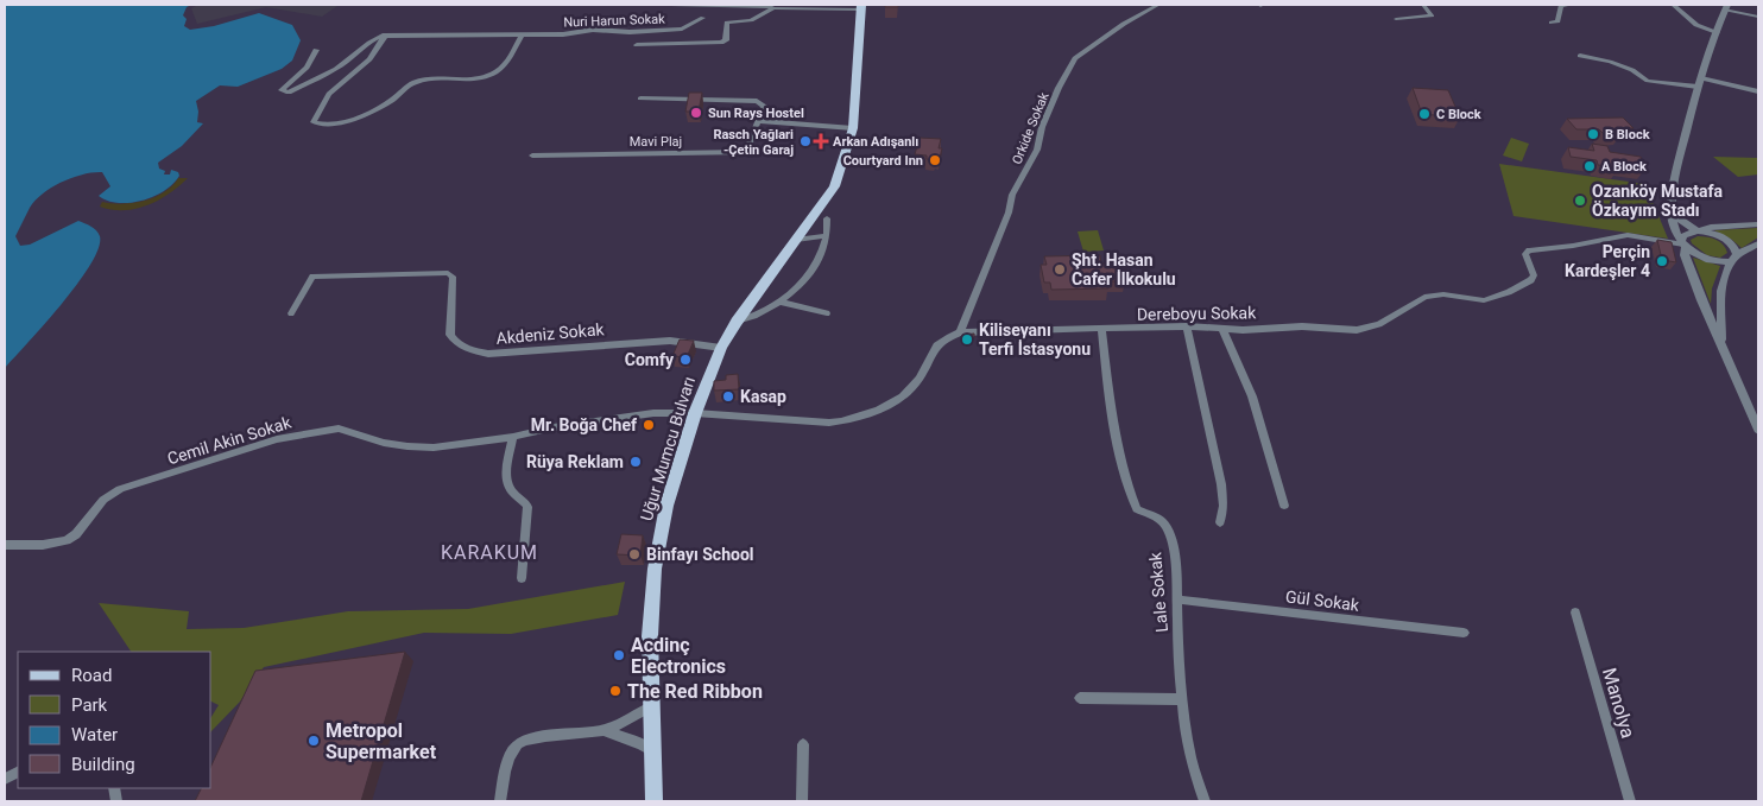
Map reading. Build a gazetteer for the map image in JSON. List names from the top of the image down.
{
  "streets": {
    "main road": ["Uğur Mumcu Bulvarı"],
    "street": [
      "Nuri Harun Sokak",
      "Orkide Sokak",
      "Mavi Plaj",
      "Dereboyu Sokak",
      "Akdeniz Sokak",
      "Cemil Akin Sokak",
      "Lale Sokak",
      "Gül Sokak",
      "Manolya"
    ]
  },
  "crossings": [
    ["Nuri Harun Sokak", "Uğur Mumcu Bulvarı"],
    ["Orkide Sokak", "Dereboyu Sokak"],
    ["Dereboyu Sokak", "Lale Sokak"],
    ["Akdeniz Sokak", "Uğur Mumcu Bulvarı"],
    ["Cemil Akin Sokak", "Uğur Mumcu Bulvarı"],
    ["Lale Sokak", "Gül Sokak"]
  ],
  "districts": ["KARAKUM"],
  "places": {
    "other": [
      "Sun Rays Hostel",
      "C Block",
      "B Block",
      "Rasch Yağlari -Çetin Garaj",
      "Courtyard Inn",
      "A Block",
      "Ozanköy Mustafa Özkayım Stadı",
      "Perçin Kardeşler 4",
      "Şht. Hasan Cafer İlkokulu",
      "Kiliseyanı Terfi İstasyonu",
      "Comfy",
      "Kasap",
      "Mr. Boğa Chef",
      "Rüya Reklam",
      "Binfayı School",
      "Acdinç Electronics",
      "The Red Ribbon",
      "Metropol Supermarket"
    ],
    "health": ["Arkan Adışanlı"]
  },
  "legend": [
    "Road",
    "Park",
    "Water",
    "Building"
  ]
}
